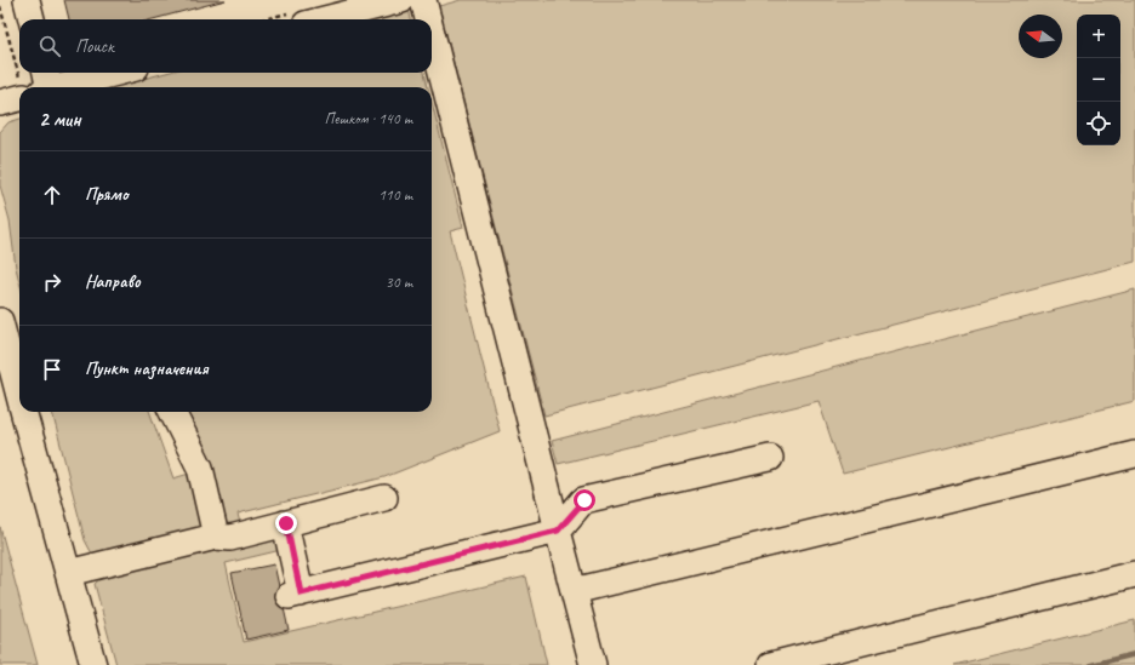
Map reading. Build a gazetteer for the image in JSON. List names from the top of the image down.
{
  "north": "left",
  "page": {
    "map_buttons": ["+", "−"],
    "search": "Поиск",
    "heading": ["2 мин", "Пешком · 140 m"],
    "list": [
      ["Прямо", "110 m"],
      ["Направо", "30 m"],
      "Пункт назначения"
    ]
  }
}
